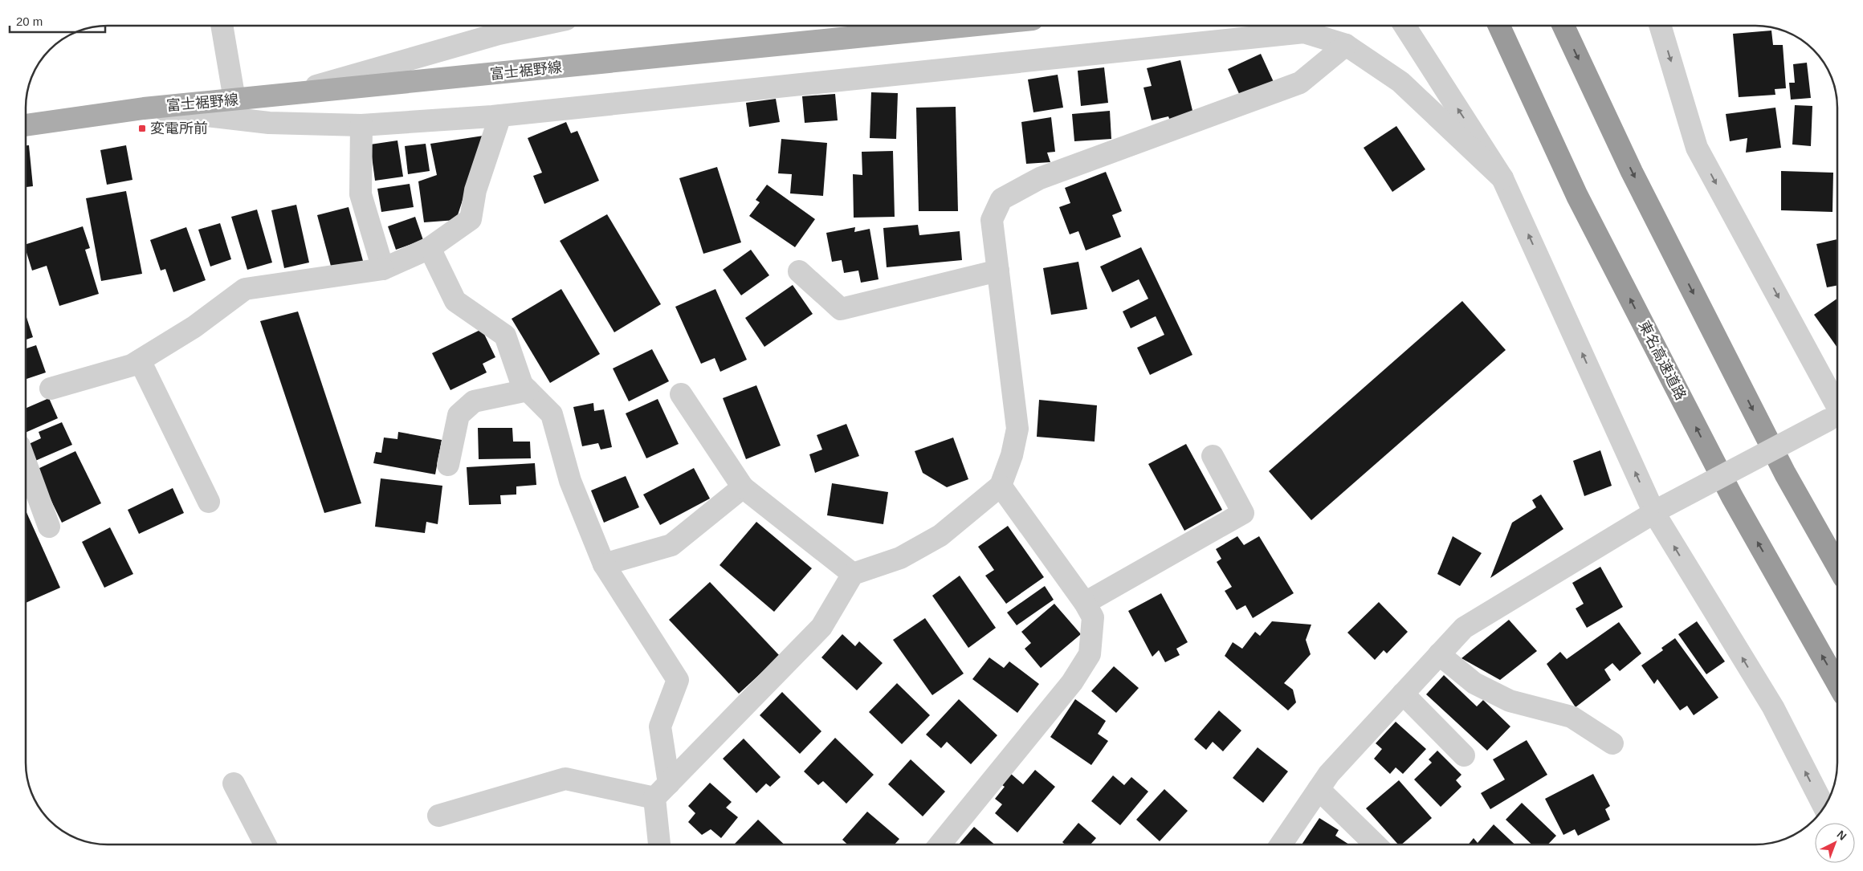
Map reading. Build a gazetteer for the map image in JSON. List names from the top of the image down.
{
  "streets": {
    "highway": ["東名高速道路"],
    "main road": ["富士裾野線"]
  },
  "places": {
    "transit": ["変電所前"]
  },
  "scale_bar": "20 m",
  "north": "top right"
}
